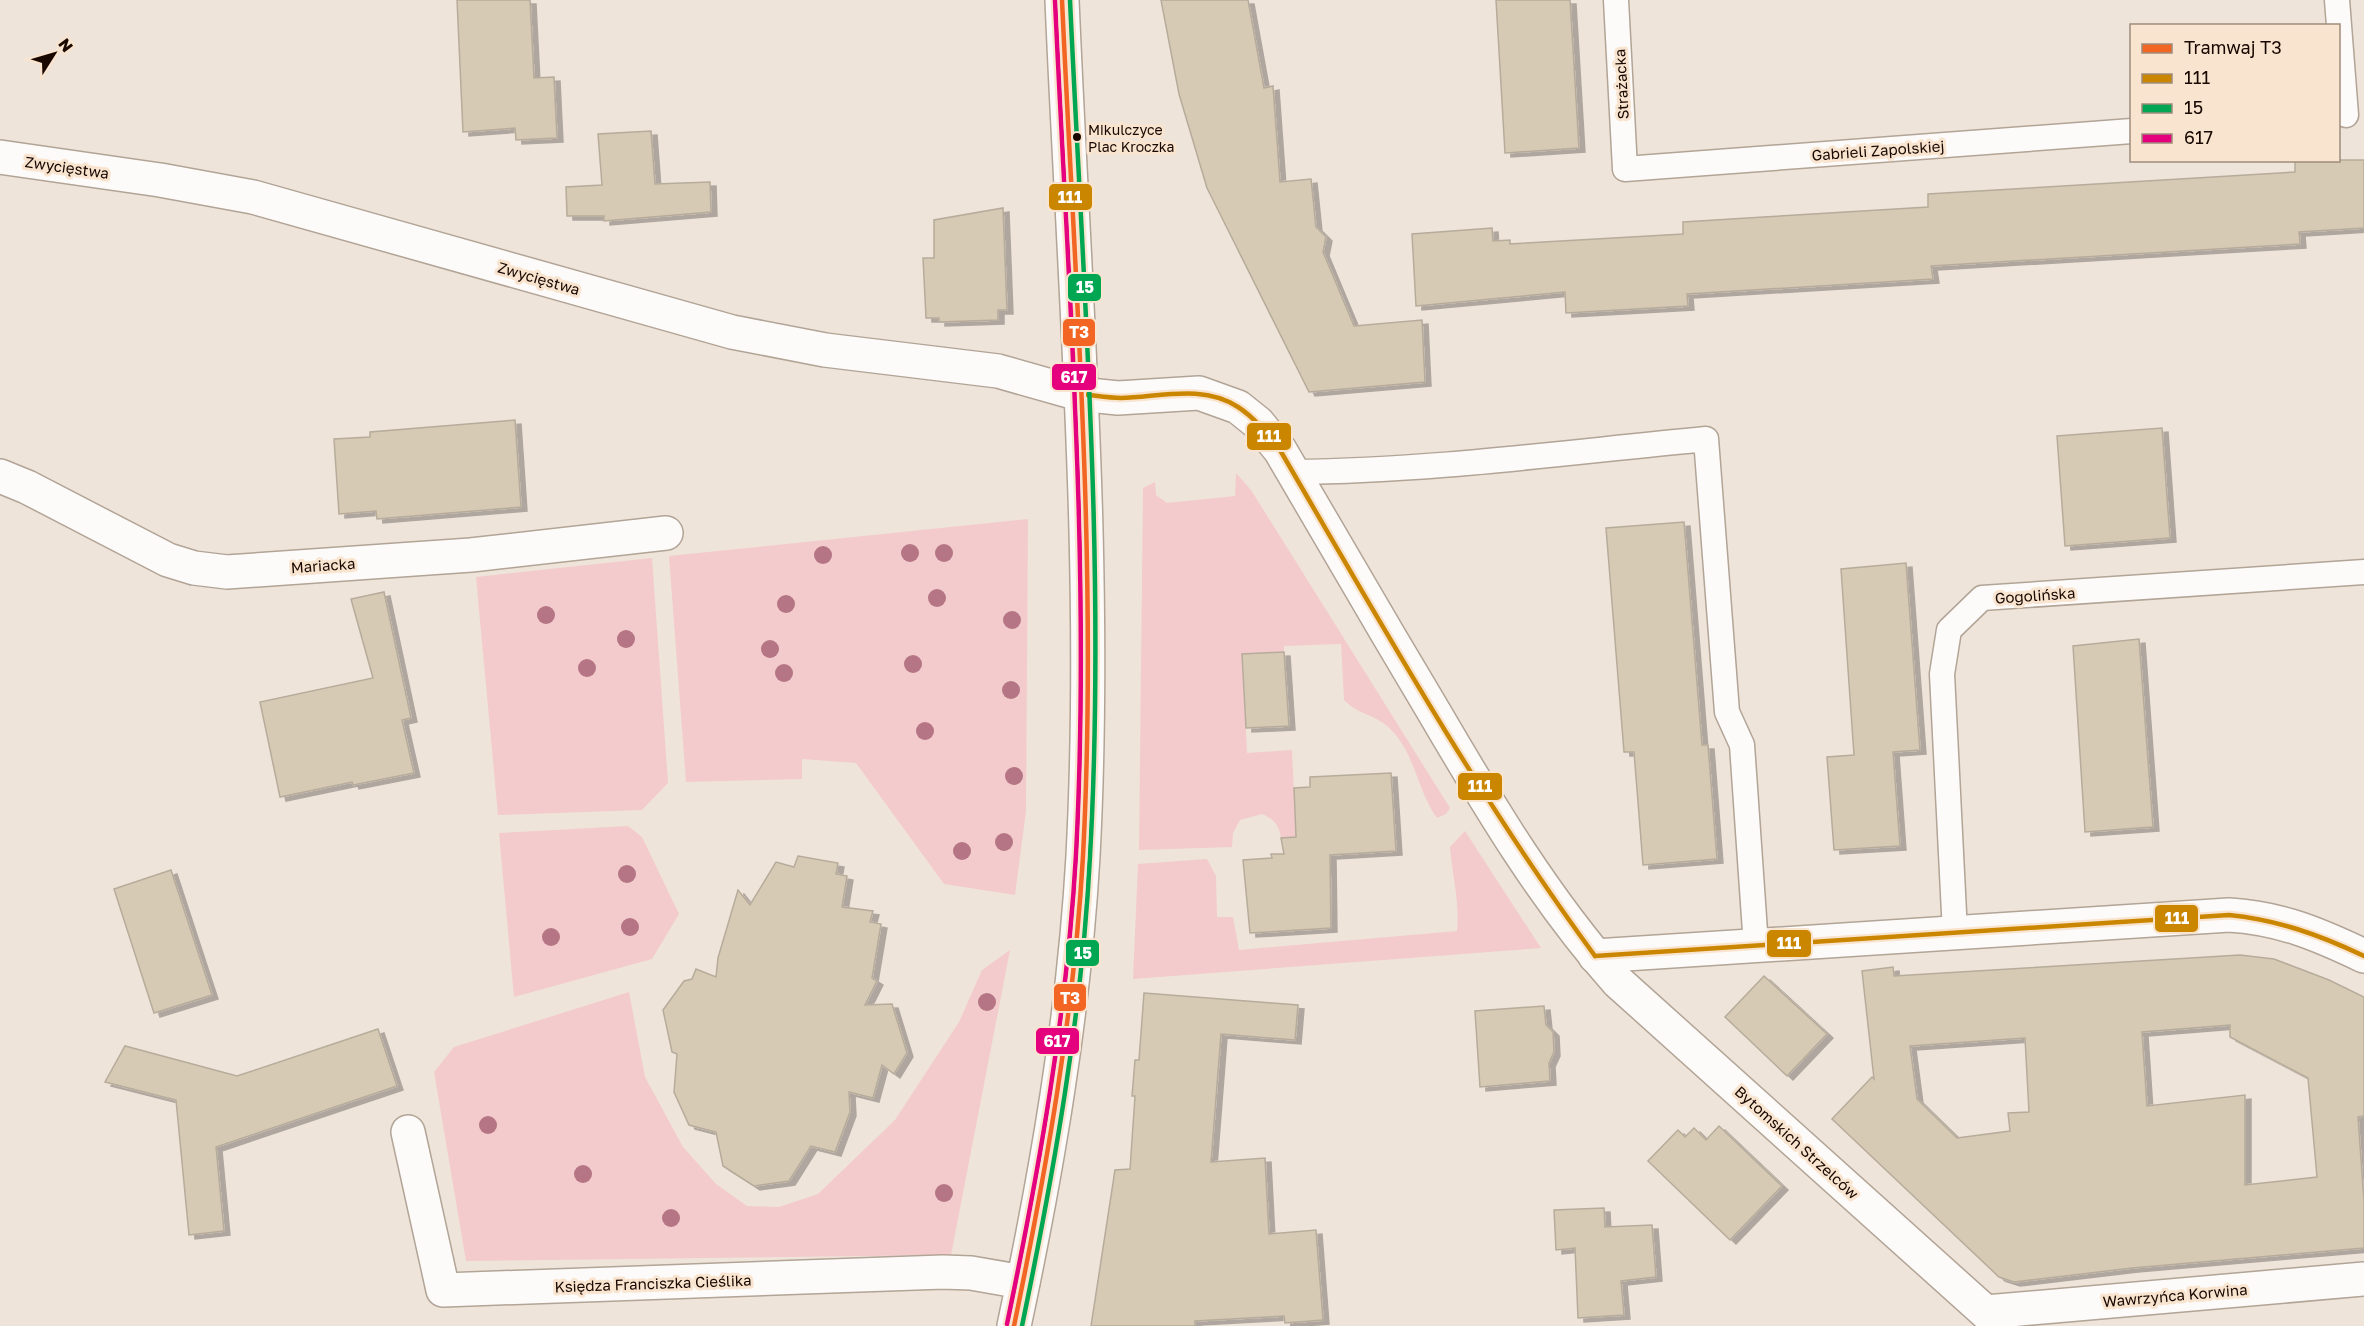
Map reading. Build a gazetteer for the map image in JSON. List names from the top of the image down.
{
  "streets": {
    "street": [
      "Zwycięstwa",
      "Mariacka",
      "Bytomskich Strzelców",
      "Księdza Franciszka Cieślika",
      "Wawrzyńca Korwina"
    ],
    "lane": ["Strażacka", "Gabrieli Zapolskiej", "Gogolińska"]
  },
  "crossings": [
    ["Strażacka", "Gabrieli Zapolskiej"],
    ["Zwycięstwa", "Bytomskich Strzelców"],
    ["Bytomskich Strzelców", "Wawrzyńca Korwina"]
  ],
  "places": ["Mikulczyce Plac Kroczka"],
  "lines": [
    "tram line T3",
    "transit line 111",
    "transit line 15",
    "transit line 617"
  ],
  "legend": [
    "Tramwaj T3",
    "111",
    "15",
    "617"
  ],
  "north": "top right"
}
